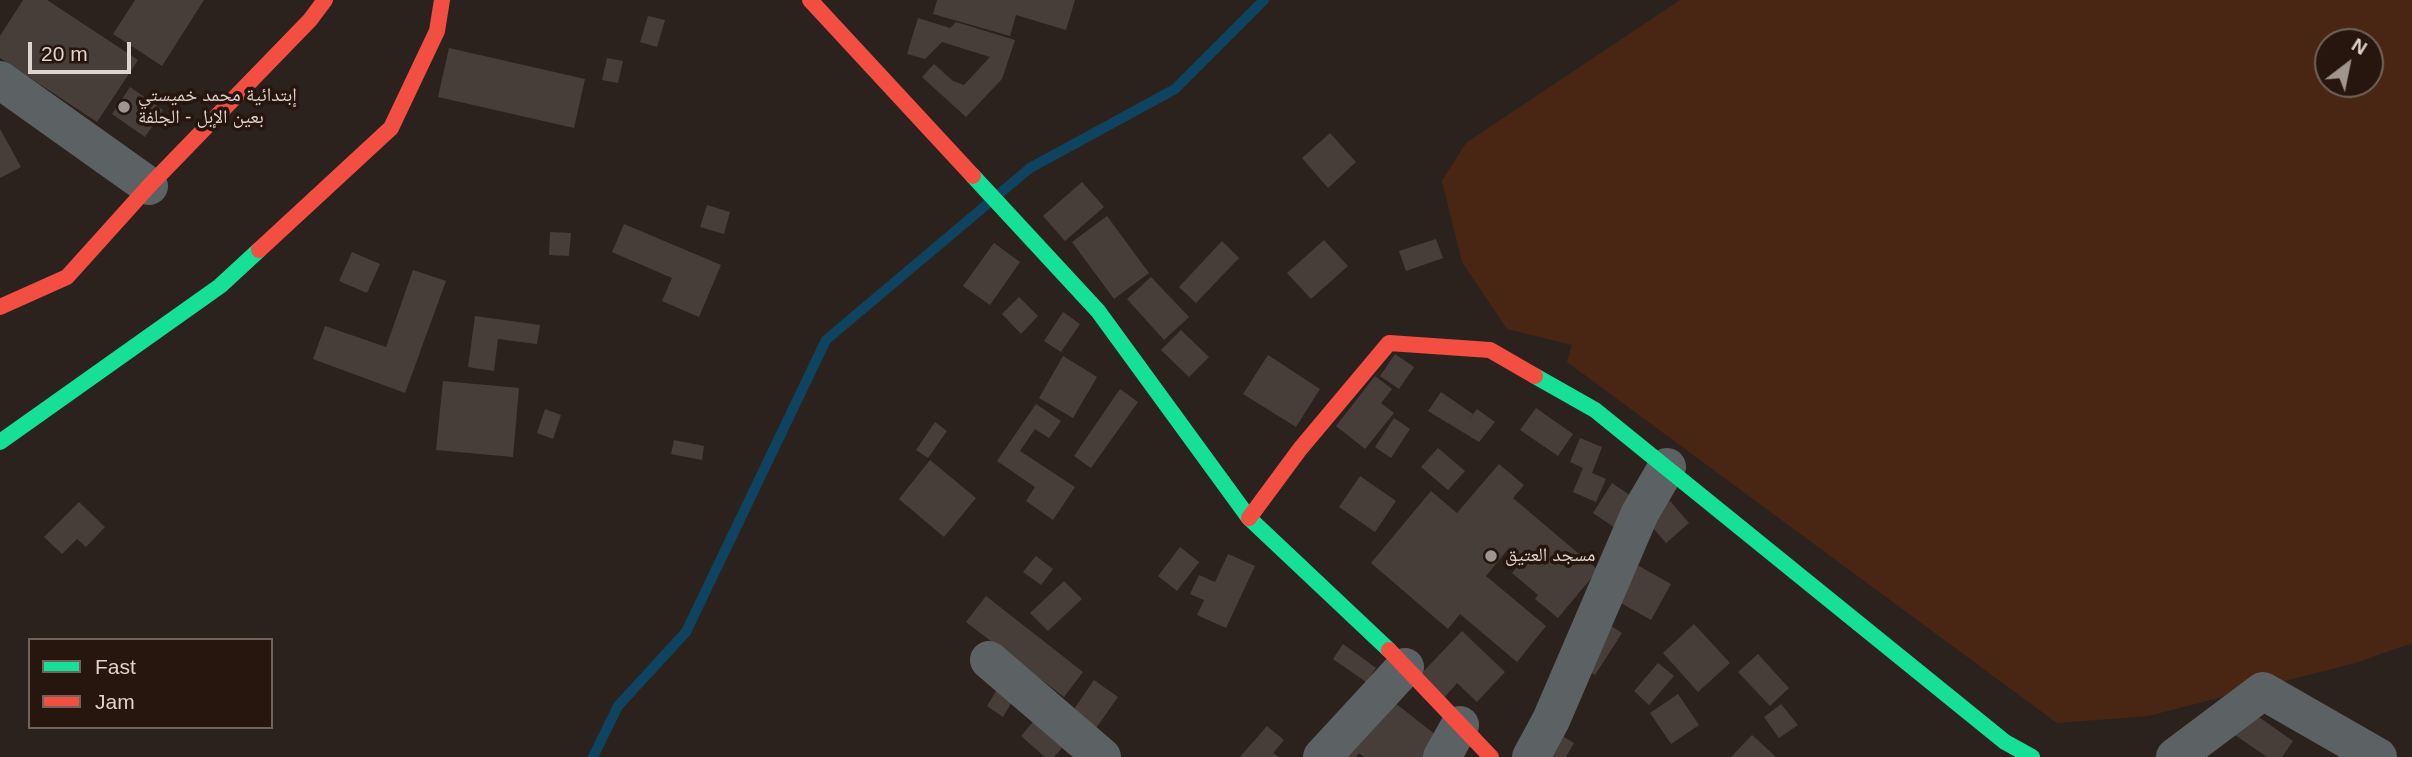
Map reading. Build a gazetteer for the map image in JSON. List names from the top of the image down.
{
  "places": ["إبتدائية محمد خميستي بعين الإبل - الجلفة", "مسجد العتيق"],
  "legend": ["Fast", "Jam"],
  "scale_bar": "20 m",
  "north": "top right"
}
